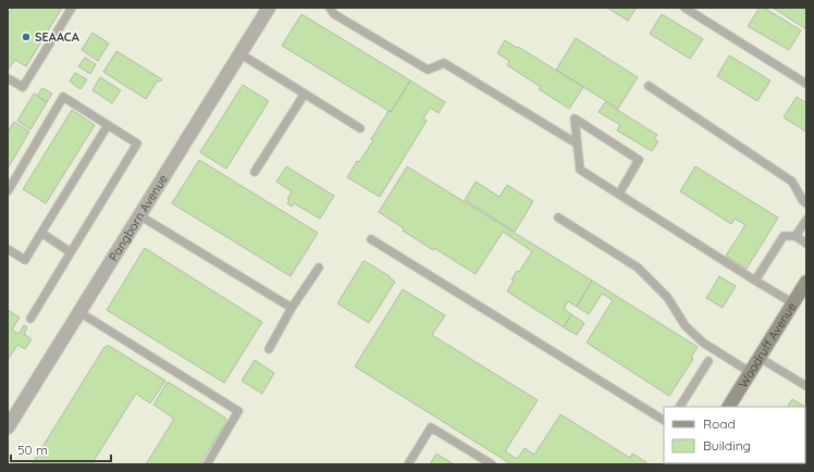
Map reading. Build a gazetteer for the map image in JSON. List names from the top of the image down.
{
  "streets": {
    "main road": ["Woodruff Avenue"],
    "street": ["Pangborn Avenue"]
  },
  "places": ["SEAACA"],
  "legend": ["Road", "Building"],
  "scale_bar": "50 m"
}
